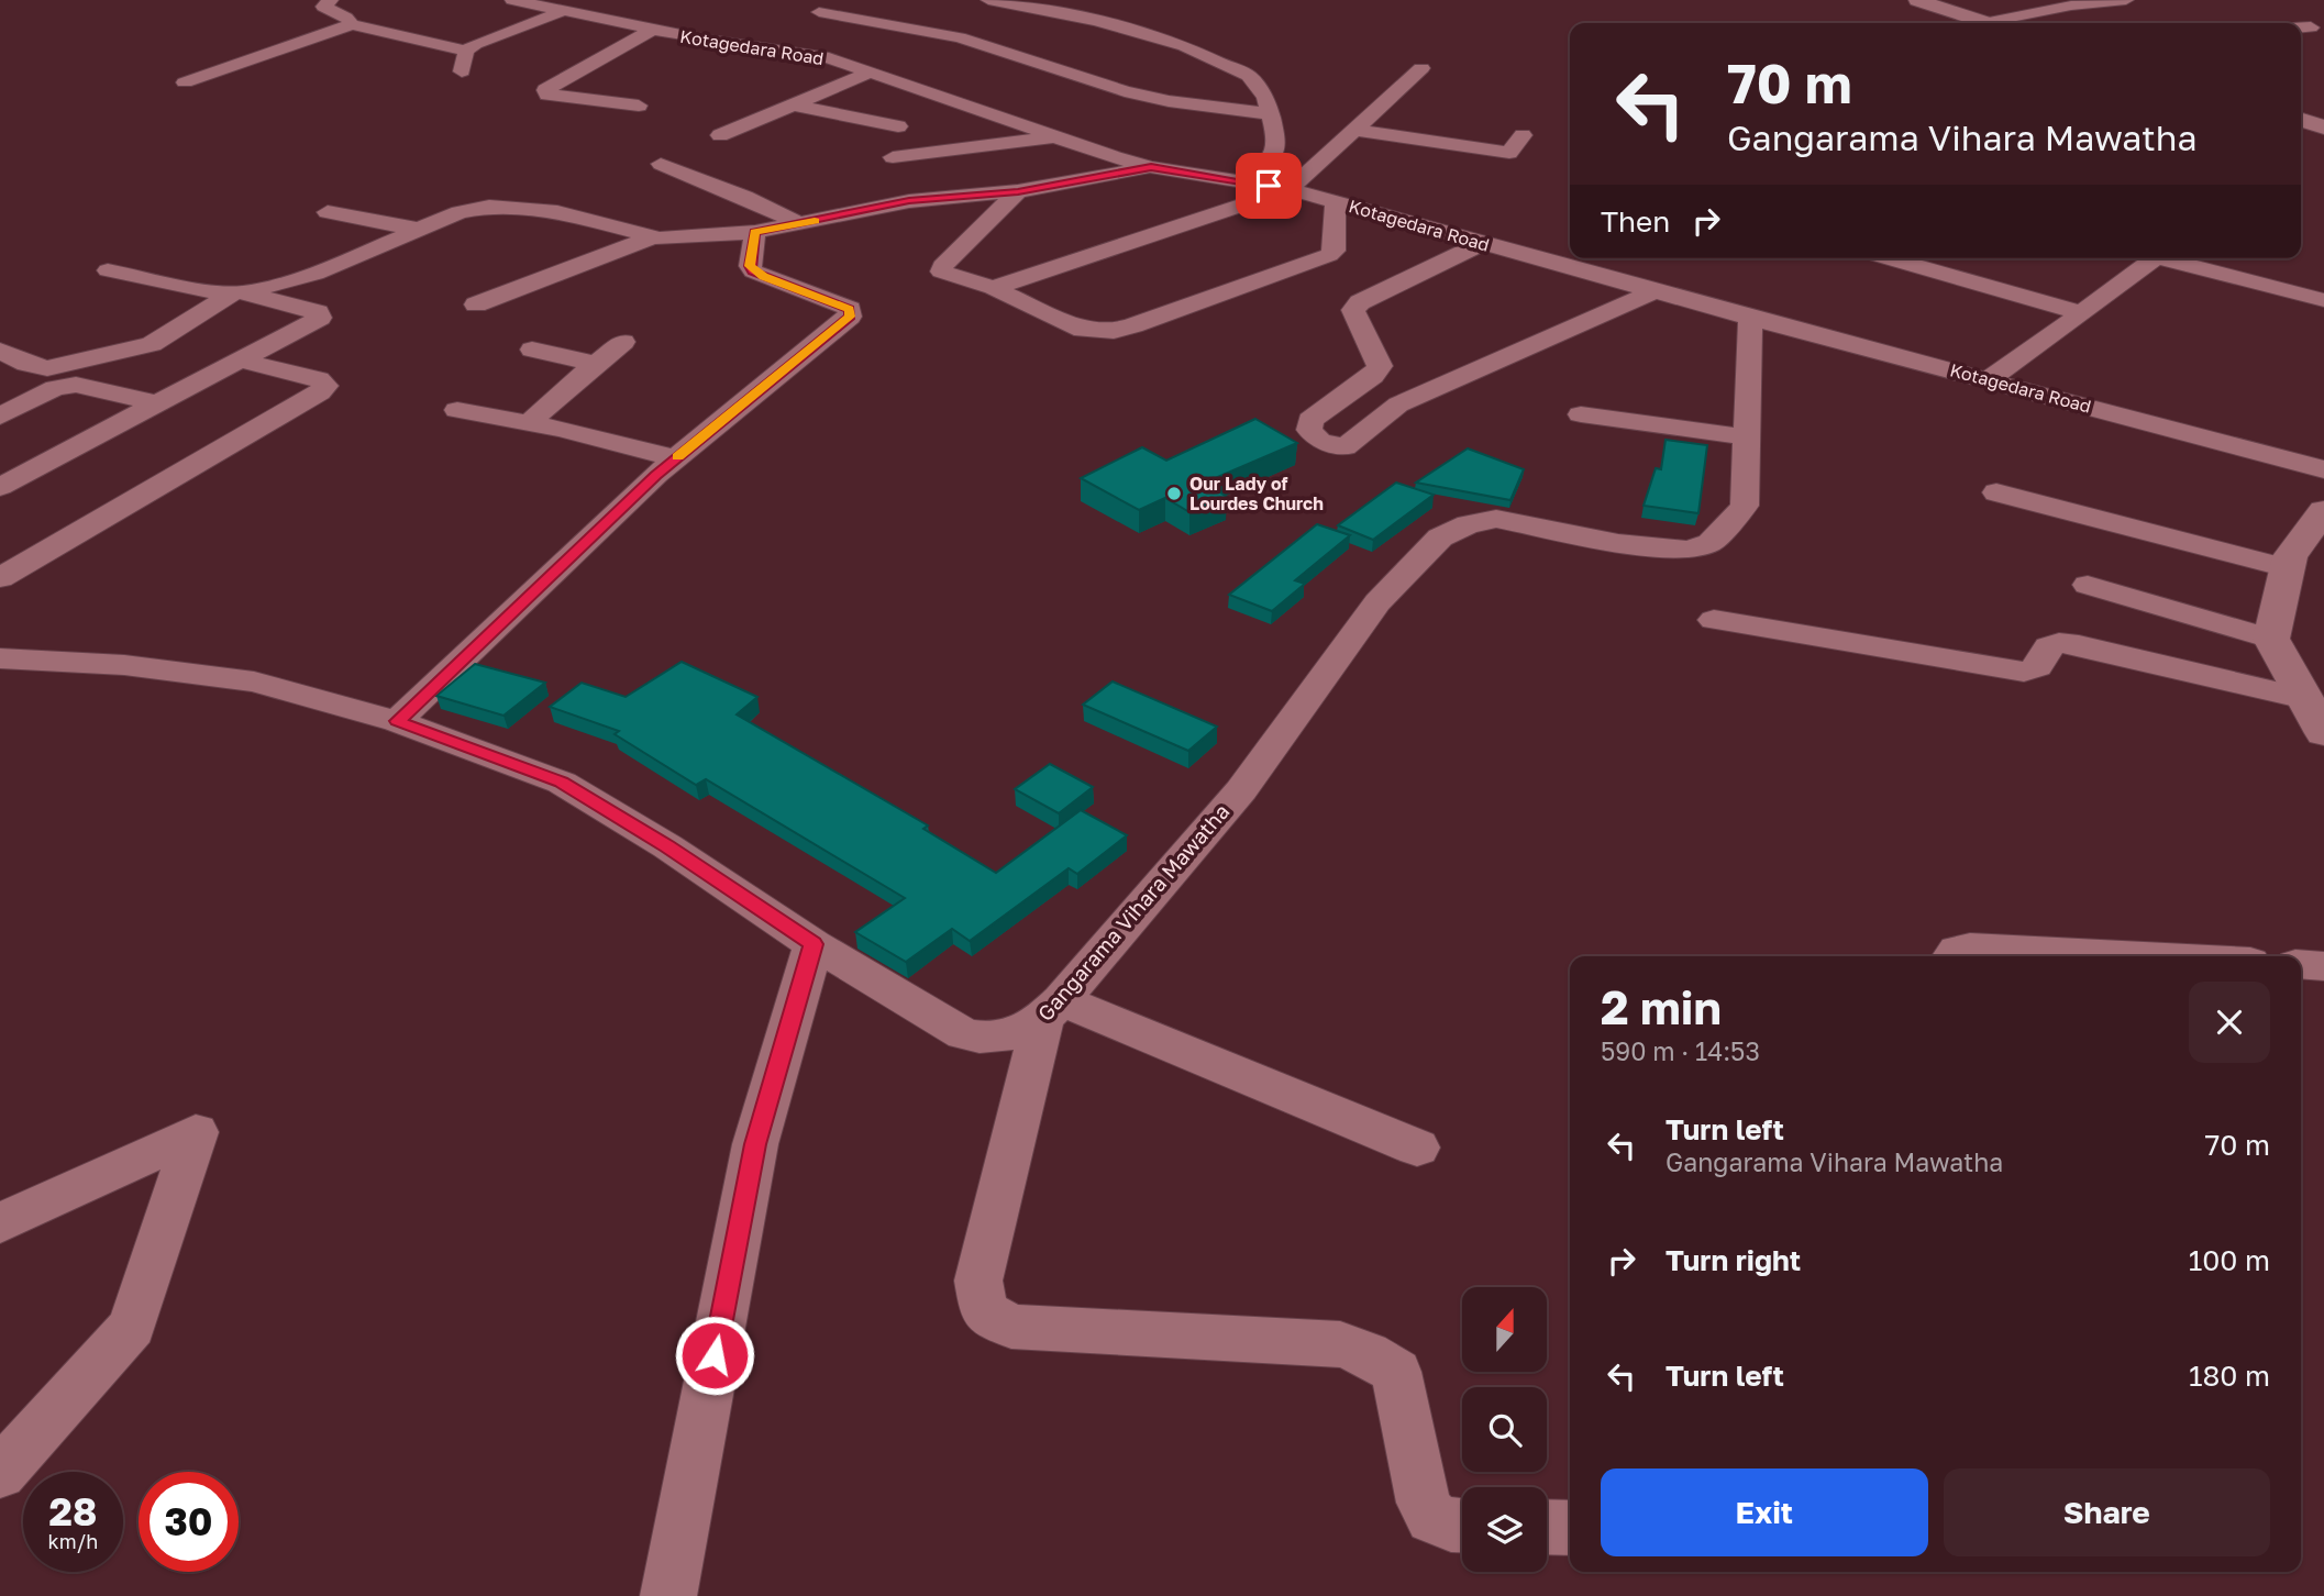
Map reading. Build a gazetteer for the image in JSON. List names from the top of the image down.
{
  "streets": {
    "street": ["Kotagedara Road", "Gangarama Vihara Mawatha"]
  },
  "crossings": [
    ["Kotagedara Road", "Gangarama Vihara Mawatha"]
  ],
  "places": ["Our Lady of Lourdes Church"],
  "north": "top",
  "page": {
    "turn": ["70 m", "Gangarama Vihara Mawatha"],
    "then": "Then",
    "heading": ["2 min", "590 m · 14:53"],
    "list": [
      {
        "name": "Turn left",
        "note": "Gangarama Vihara Mawatha",
        "value": "70 m"
      },
      {
        "name": "Turn right",
        "value": "100 m"
      },
      {
        "name": "Turn left",
        "value": "180 m"
      }
    ],
    "buttons": ["Exit", "Share"],
    "speed": "28 km/h",
    "limit": "30"
  }
}
